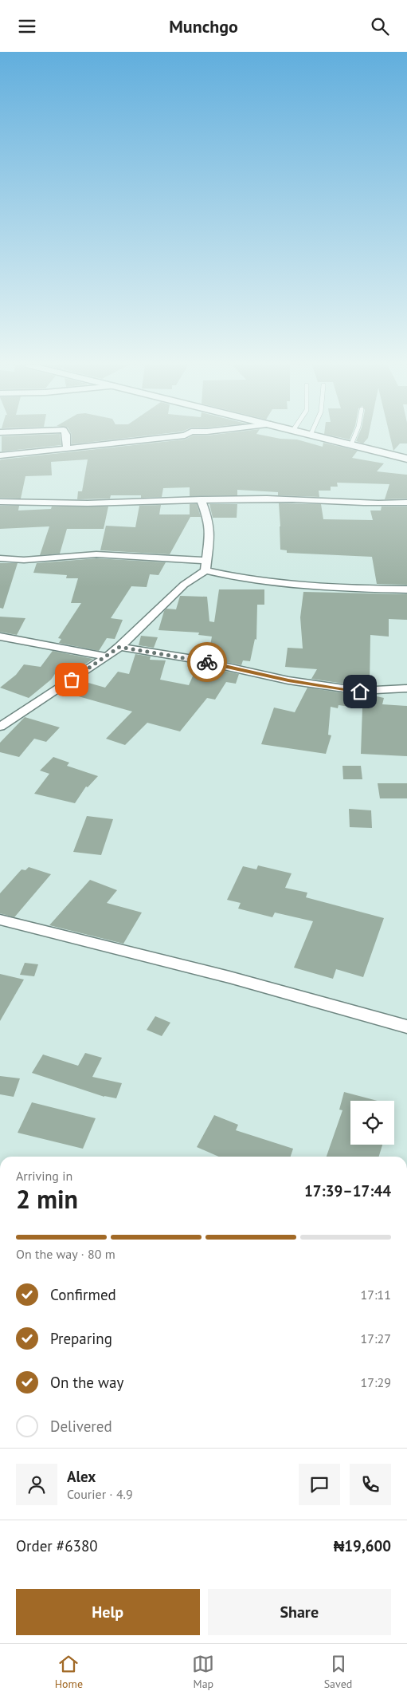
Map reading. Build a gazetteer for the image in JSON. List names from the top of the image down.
{
  "page": {
    "header": "Munchgo",
    "heading": ["2 min", "Arriving in", "17:39–17:44"],
    "panel": [
      "Alex",
      "Courier · 4.9",
      "Order #6380",
      "₦19,600"
    ],
    "bar": "On the way · 80 m",
    "list": [
      ["Confirmed", "17:11"],
      ["Preparing", "17:27"],
      ["On the way", "17:29"],
      "Delivered"
    ],
    "buttons": ["Help", "Share"],
    "tabs": ["Home", "Map", "Saved"]
  }
}
